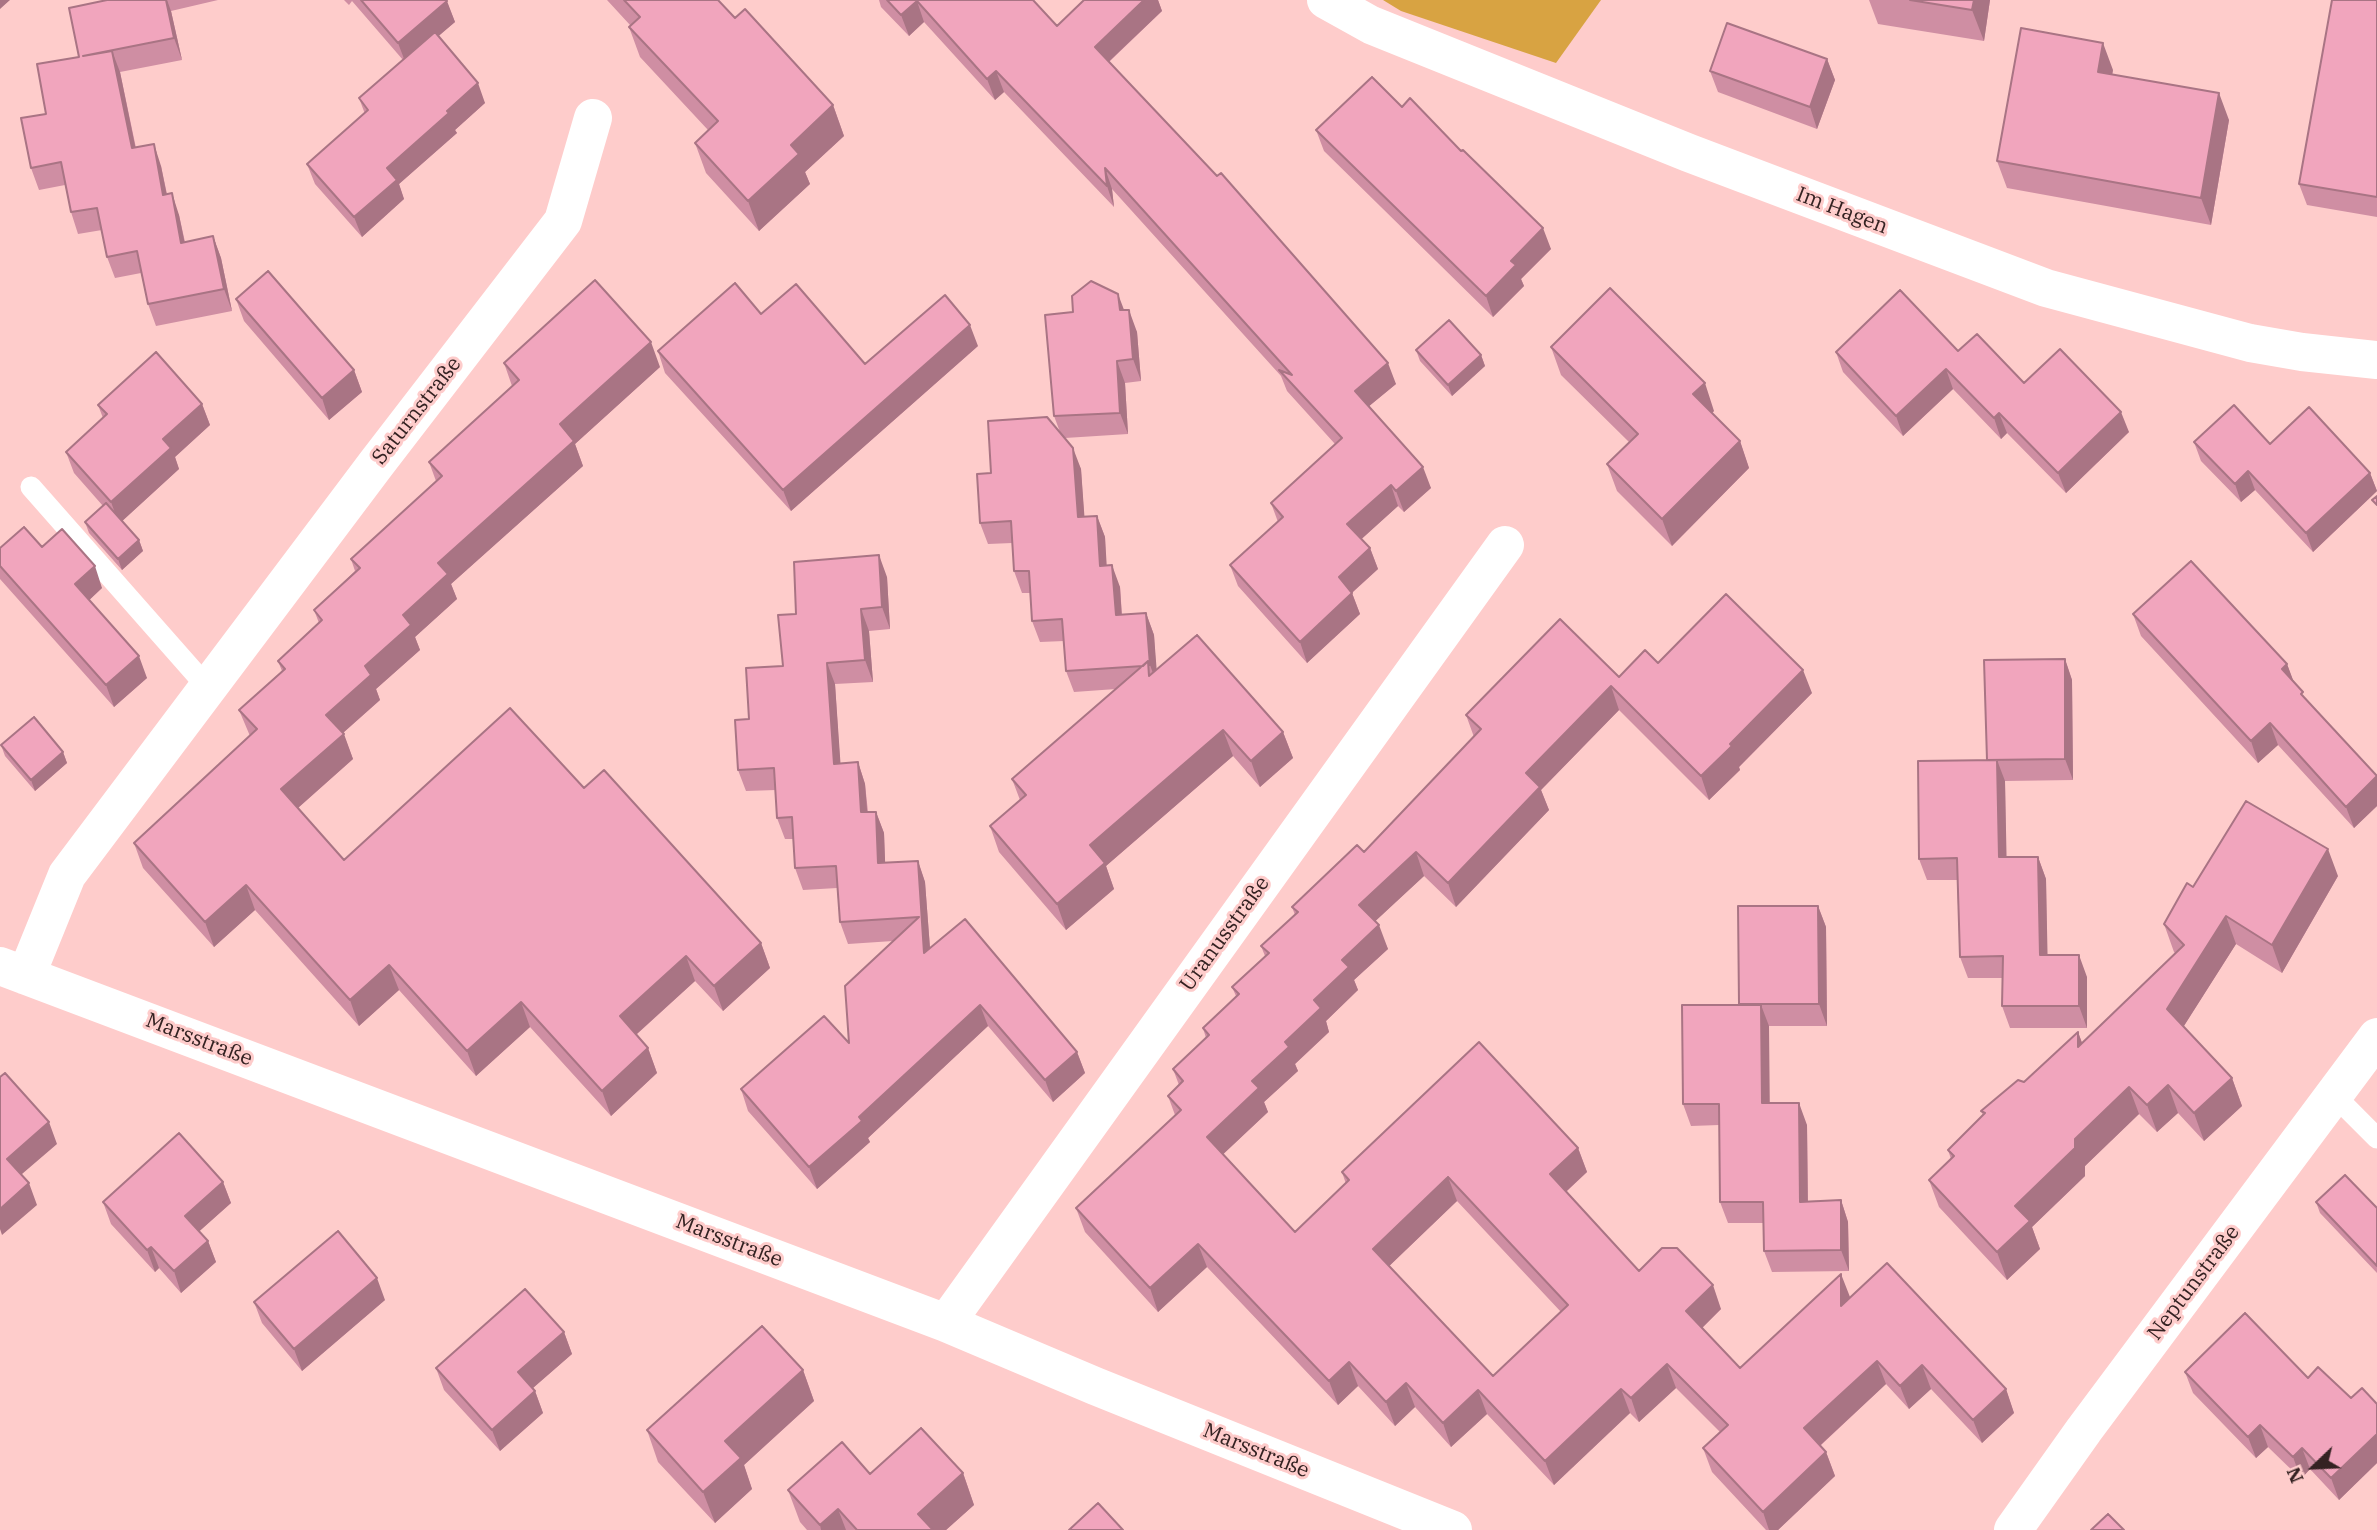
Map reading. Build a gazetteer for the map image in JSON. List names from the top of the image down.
{
  "streets": {
    "street": [
      "Im Hagen",
      "Saturnstraße",
      "Uranusstraße",
      "Marsstraße",
      "Neptunstraße"
    ]
  },
  "crossings": [
    ["Saturnstraße", "Marsstraße"],
    ["Uranusstraße", "Marsstraße"]
  ],
  "north": "bottom left"
}
